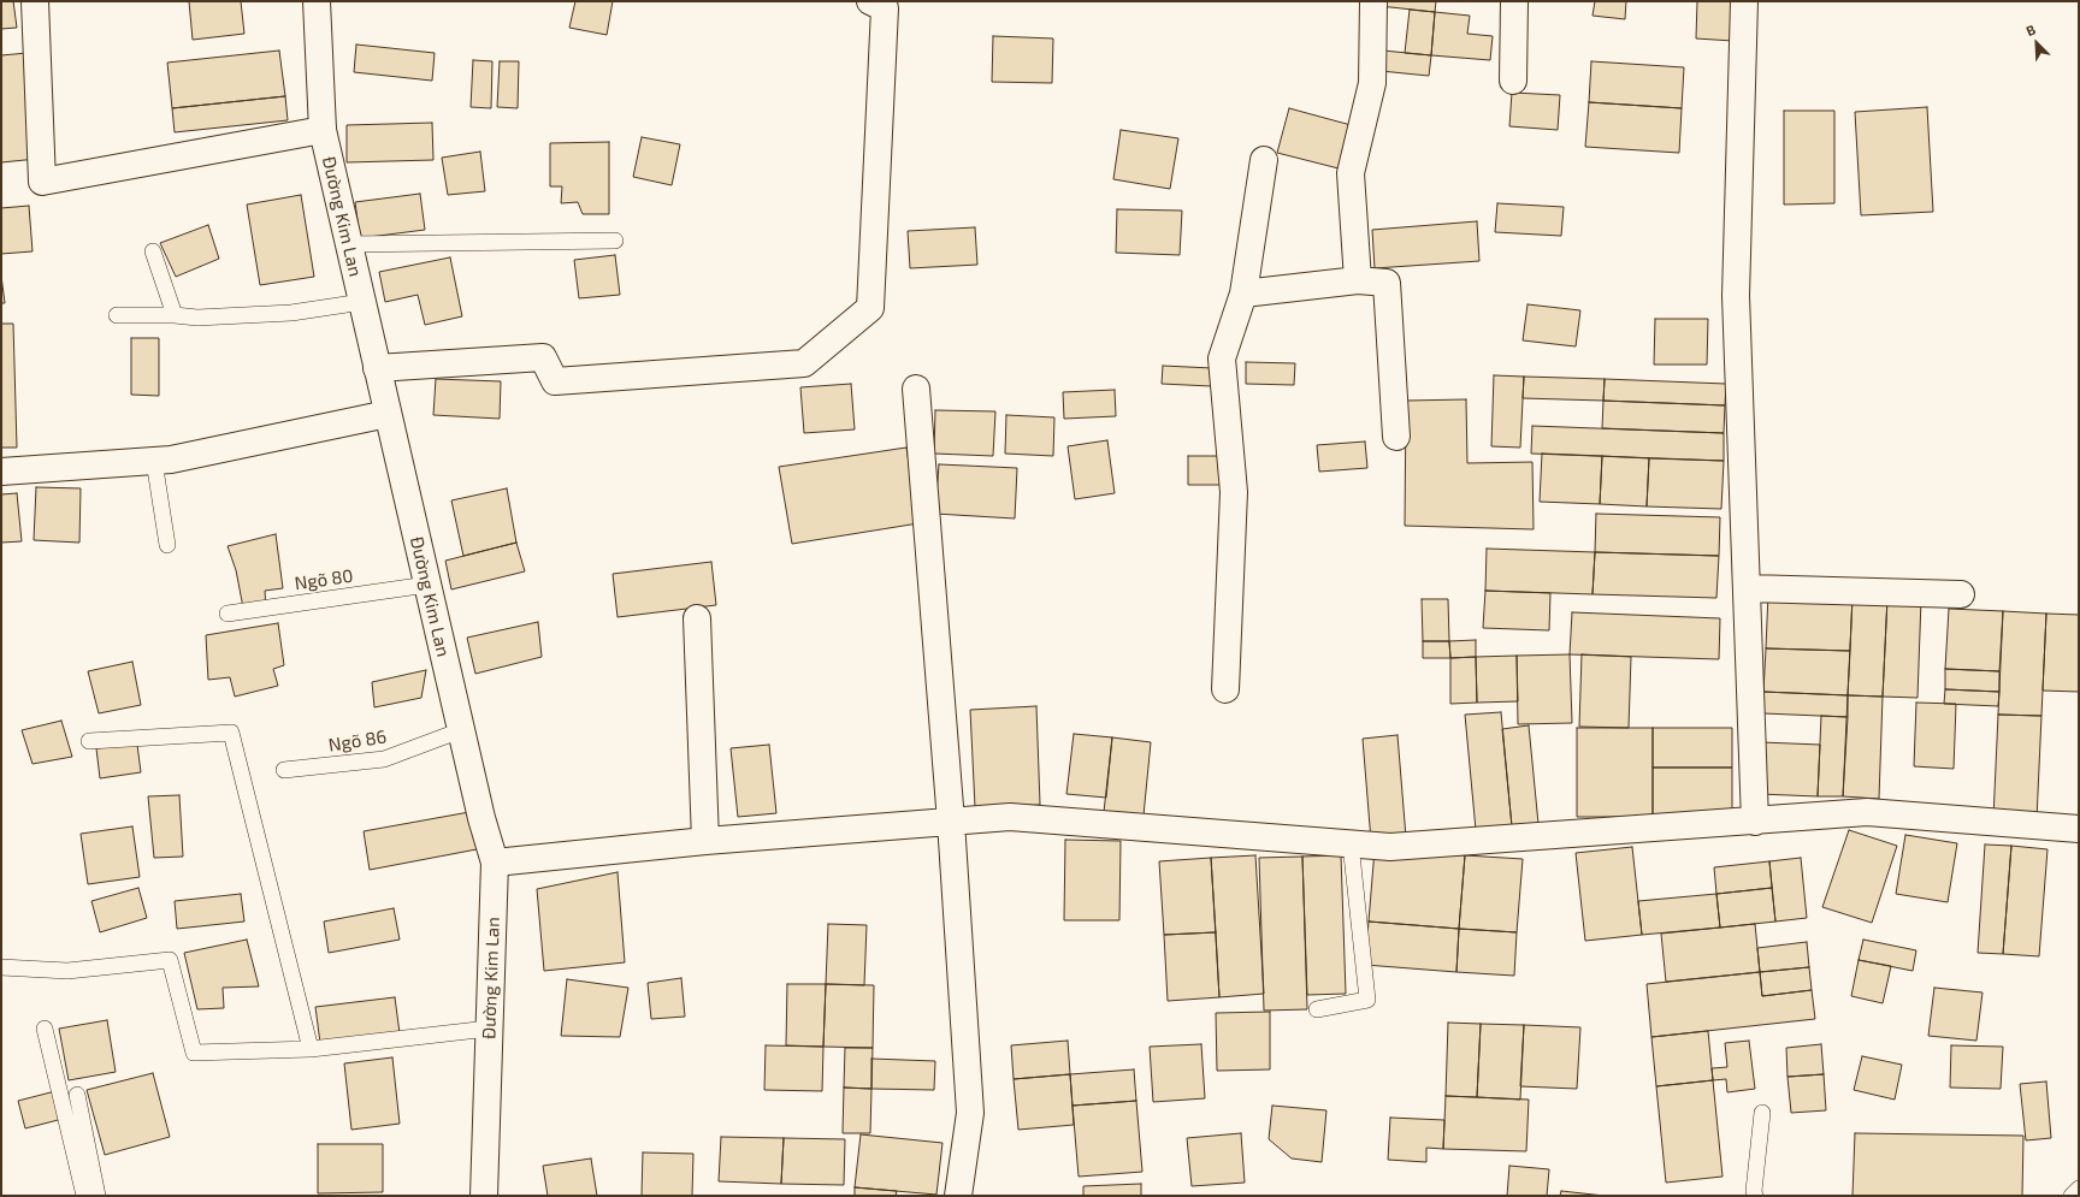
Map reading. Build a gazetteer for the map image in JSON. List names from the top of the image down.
{
  "streets": {
    "street": ["Đường Kim Lan"],
    "lane": ["Ngõ 80", "Ngõ 86"]
  },
  "crossings": [
    ["Đường Kim Lan", "Ngõ 80"],
    ["Đường Kim Lan", "Ngõ 86"]
  ],
  "north": "top left"
}
